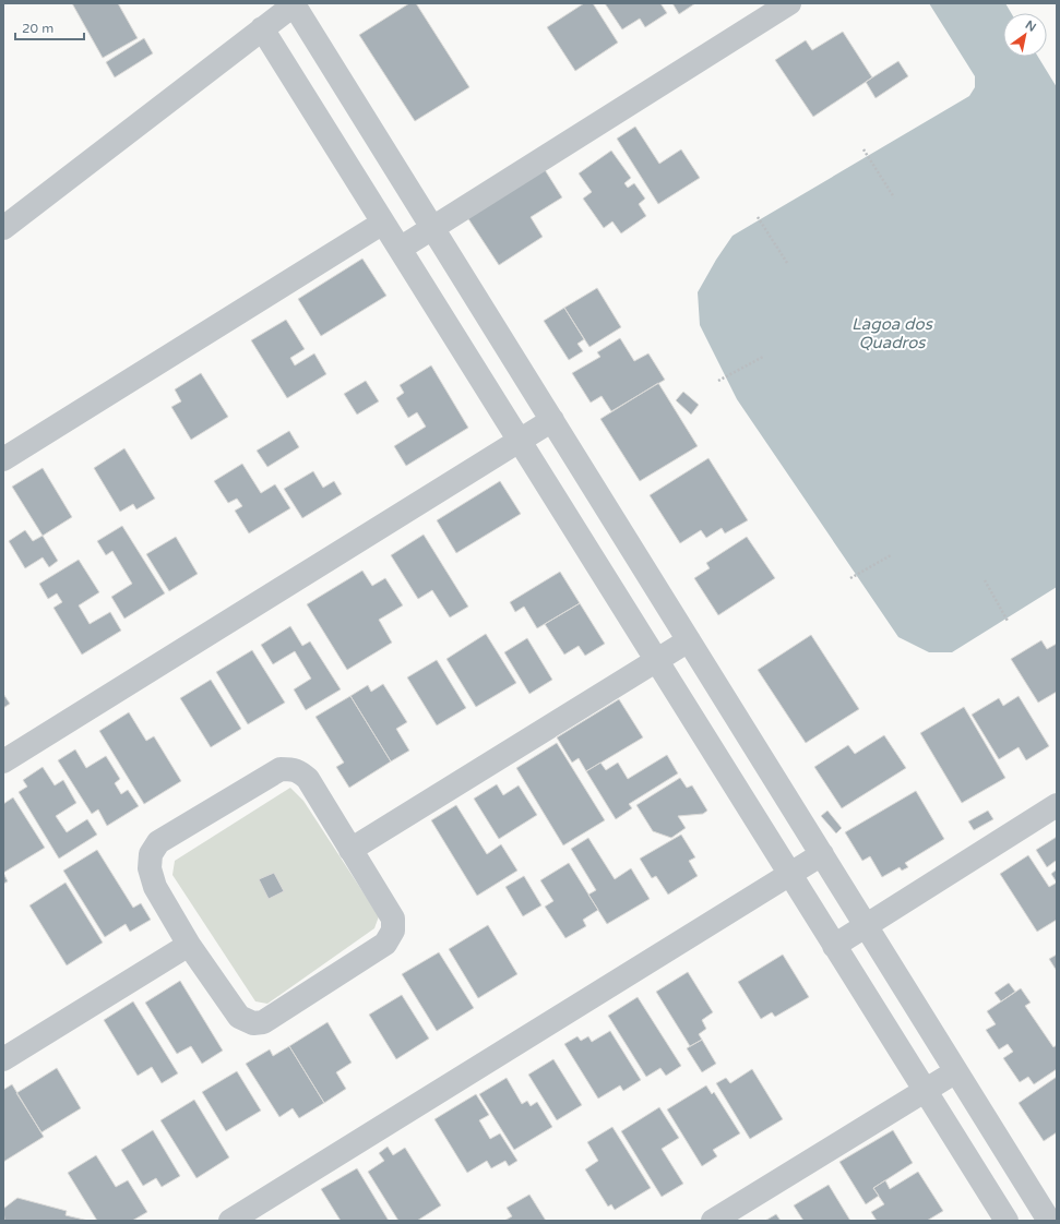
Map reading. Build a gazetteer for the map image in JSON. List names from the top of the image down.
{
  "water": ["Lagoa dos Quadros"],
  "scale_bar": "20 m",
  "north": "top right"
}
